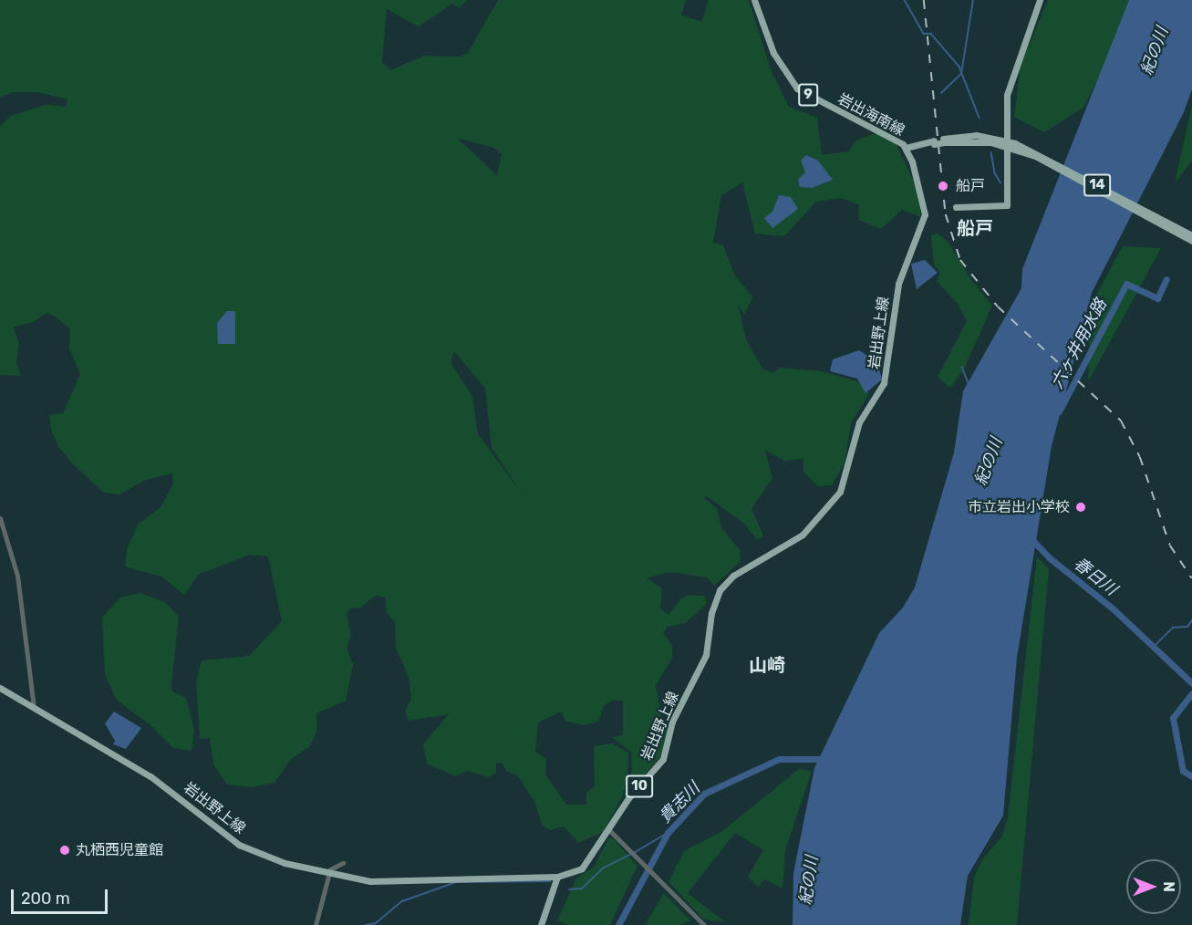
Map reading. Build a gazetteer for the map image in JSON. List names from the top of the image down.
{
  "streets": {
    "main road": [
      "9",
      "岩出海南線",
      "14",
      "岩出野上線",
      "10"
    ]
  },
  "crossings": [
    ["岩出海南線", "岩出野上線"]
  ],
  "districts": ["船戸", "山崎"],
  "water": [
    "紀の川",
    "六ヶ井用水路",
    "春日川",
    "貴志川"
  ],
  "places": ["船戸", "市立岩出小学校", "丸栖西児童館"],
  "scale_bar": "200 m",
  "north": "right"
}
